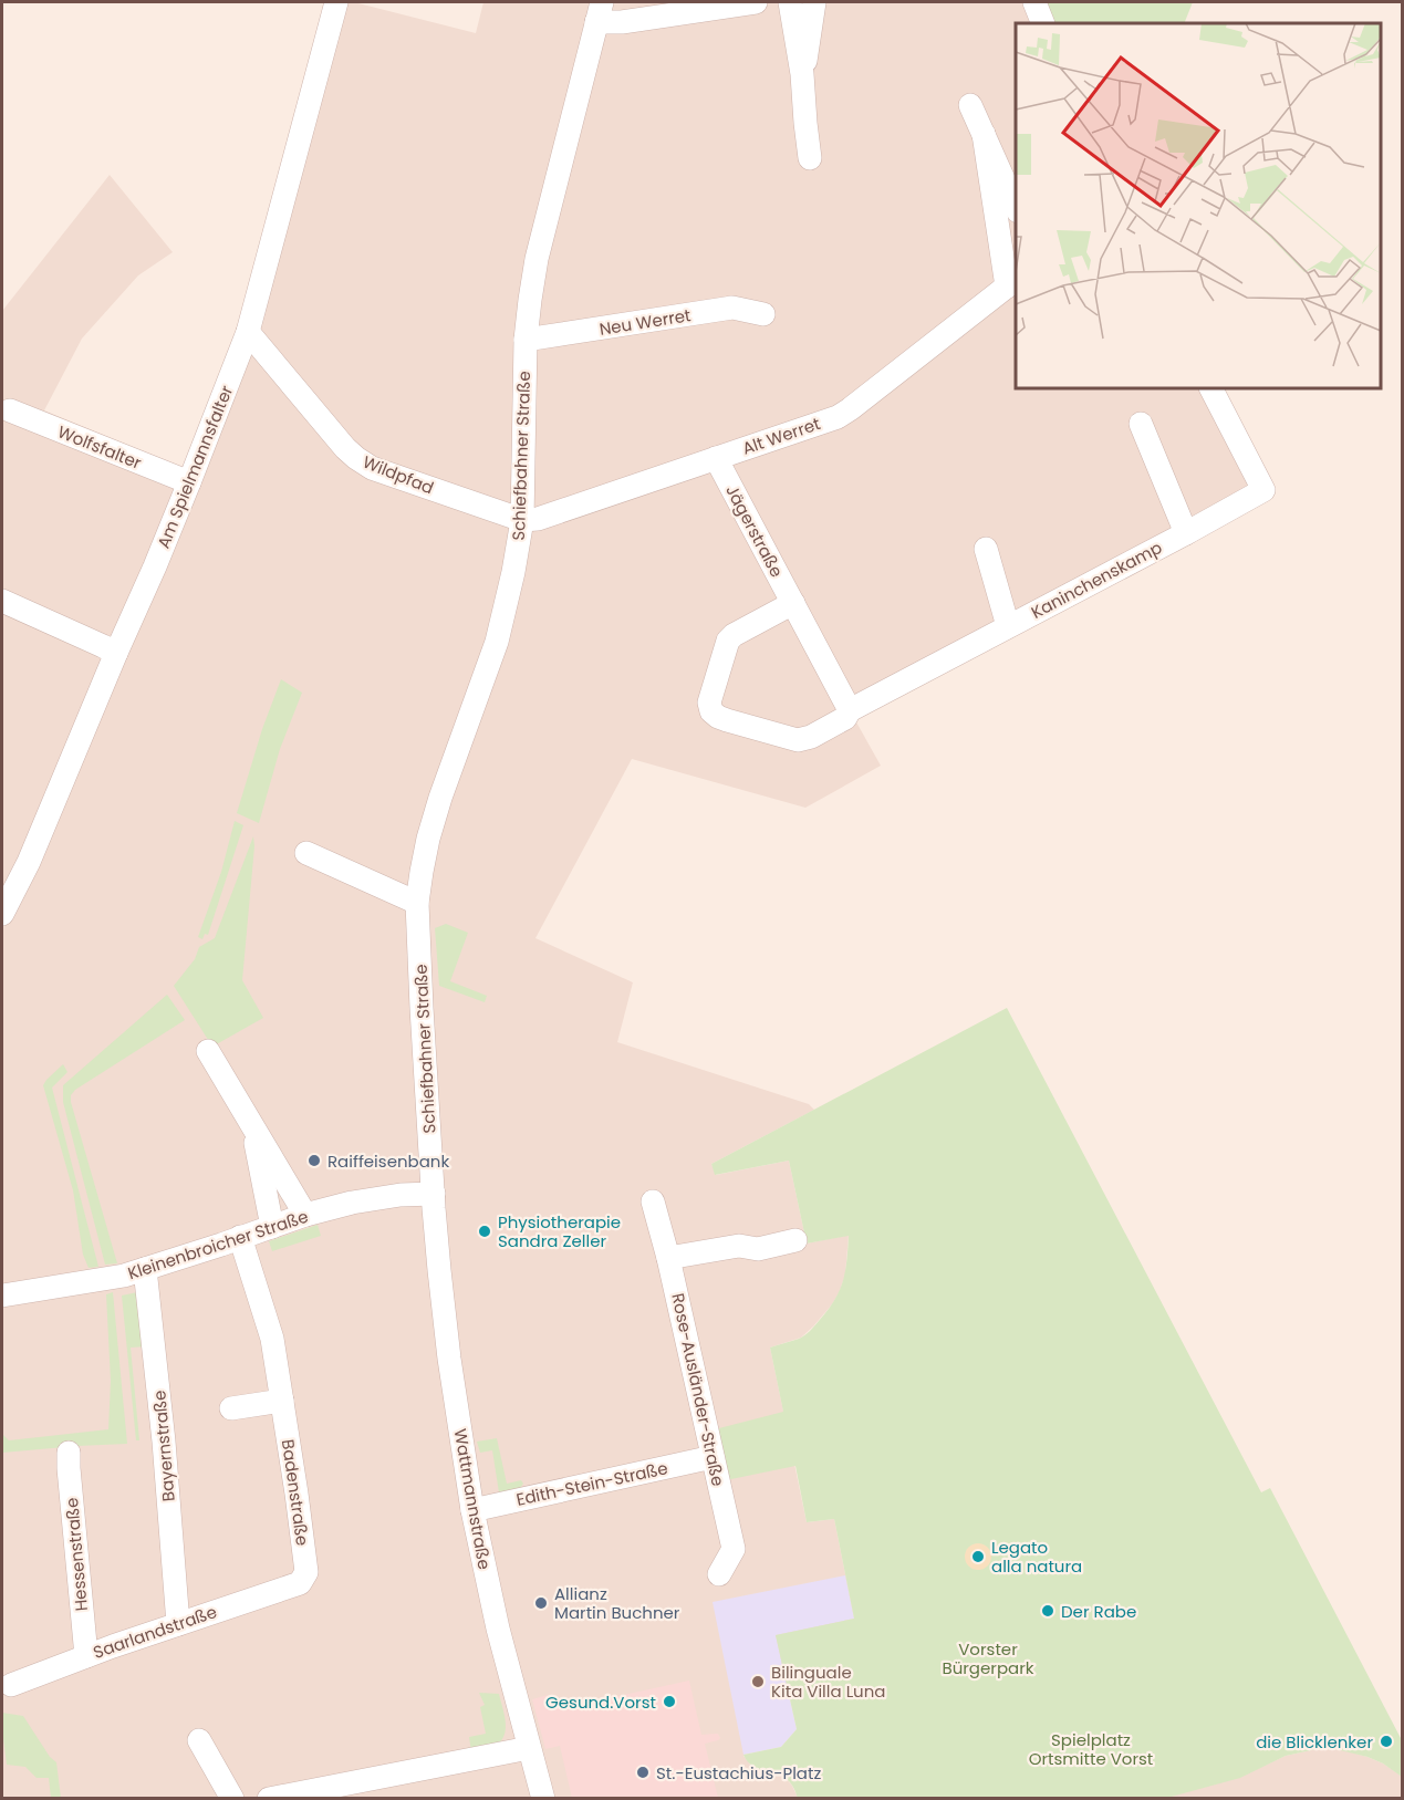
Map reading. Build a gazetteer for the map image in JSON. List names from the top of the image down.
{
  "streets": {
    "street": [
      "Neu Werret",
      "Alt Werret",
      "Wolfsfalter",
      "Schiefbahner Straße",
      "Am Spielmannsfalter",
      "Wildpfad",
      "Jägerstraße",
      "Kaninchenskamp",
      "Kleinenbroicher Straße",
      "Rose-Ausländer-Straße",
      "Bayernstraße",
      "Edith-Stein-Straße",
      "Badenstraße",
      "Wattmannstraße",
      "Hessenstraße",
      "Saarlandstraße"
    ]
  },
  "crossings": [
    ["Neu Werret", "Schiefbahner Straße"],
    ["Alt Werret", "Schiefbahner Straße"],
    ["Alt Werret", "Wildpfad"],
    ["Alt Werret", "Jägerstraße"],
    ["Wolfsfalter", "Am Spielmannsfalter"],
    ["Schiefbahner Straße", "Wildpfad"],
    ["Schiefbahner Straße", "Kleinenbroicher Straße"],
    ["Schiefbahner Straße", "Wattmannstraße"],
    ["Am Spielmannsfalter", "Wildpfad"],
    ["Jägerstraße", "Kaninchenskamp"],
    ["Kleinenbroicher Straße", "Bayernstraße"],
    ["Kleinenbroicher Straße", "Badenstraße"],
    ["Kleinenbroicher Straße", "Wattmannstraße"],
    ["Rose-Ausländer-Straße", "Edith-Stein-Straße"],
    ["Bayernstraße", "Saarlandstraße"],
    ["Edith-Stein-Straße", "Wattmannstraße"],
    ["Badenstraße", "Saarlandstraße"],
    ["Hessenstraße", "Saarlandstraße"]
  ],
  "parks": ["Vorster Bürgerpark", "Spielplatz Ortsmitte Vorst"],
  "places": [
    "Raiffeisenbank",
    "Physiotherapie Sandra Zeller",
    "Legato alla natura",
    "Allianz Martin Buchner",
    "Der Rabe",
    "Bilinguale Kita Villa Luna",
    "Gesund.Vorst",
    "die Blicklenker",
    "St.-Eustachius-Platz"
  ]
}
